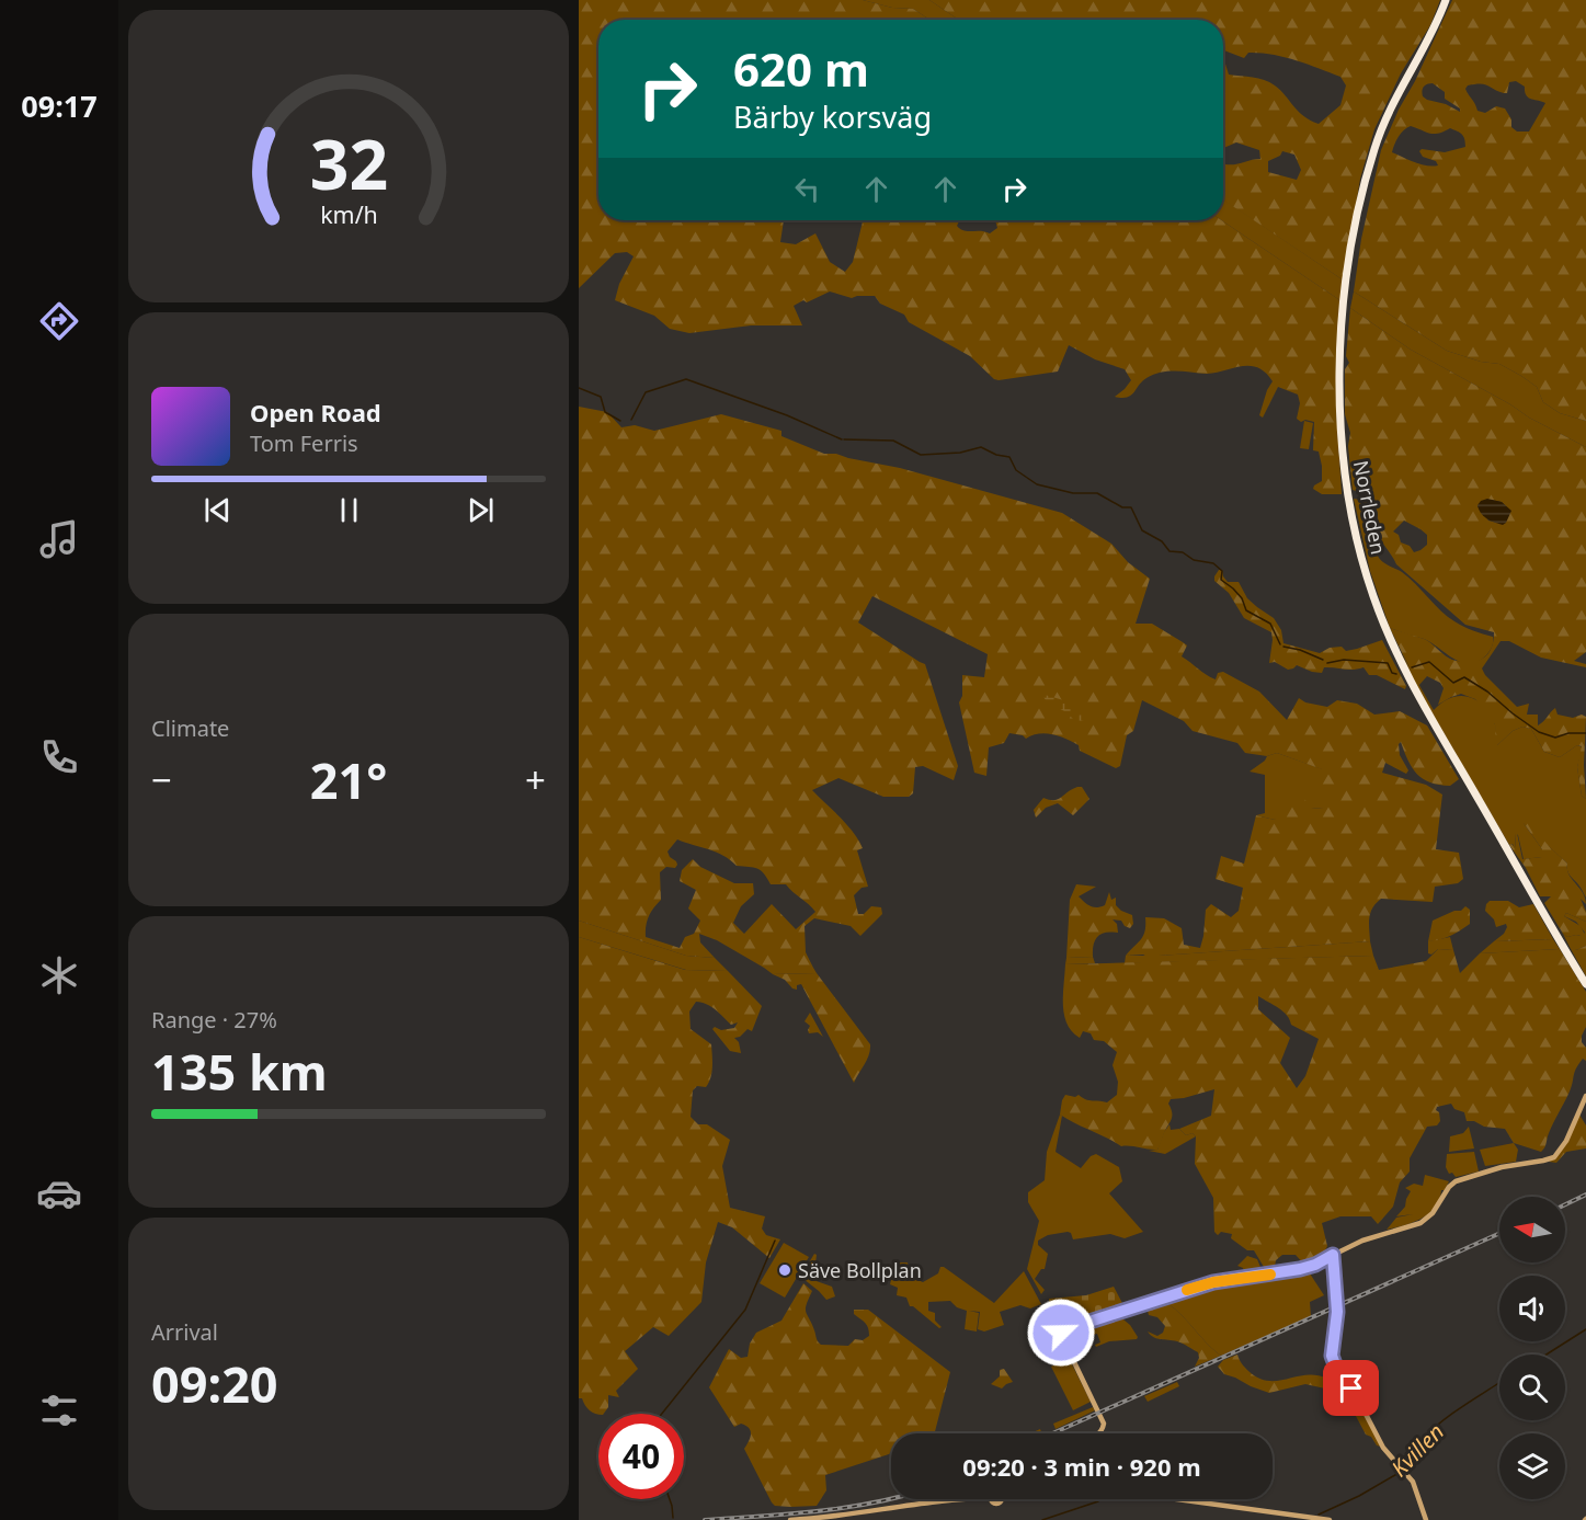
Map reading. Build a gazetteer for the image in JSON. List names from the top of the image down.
{
  "streets": {
    "highway": ["Norrleden"]
  },
  "water": ["Kvillen"],
  "places": ["Säve Bollplan"],
  "north": "left",
  "page": {
    "tabs": "09:17",
    "turn": ["620 m", "Bärby korsväg"],
    "song": ["Open Road", "Tom Ferris"],
    "tile": [
      "Climate",
      ["Range · 27%", "135 km"],
      ["Arrival", "09:20"]
    ],
    "heat": ["−", "21°", "+"],
    "limit": "40",
    "trip": "09:20 · 3 min · 920 m",
    "gauge": ["32", "km/h"]
  }
}
